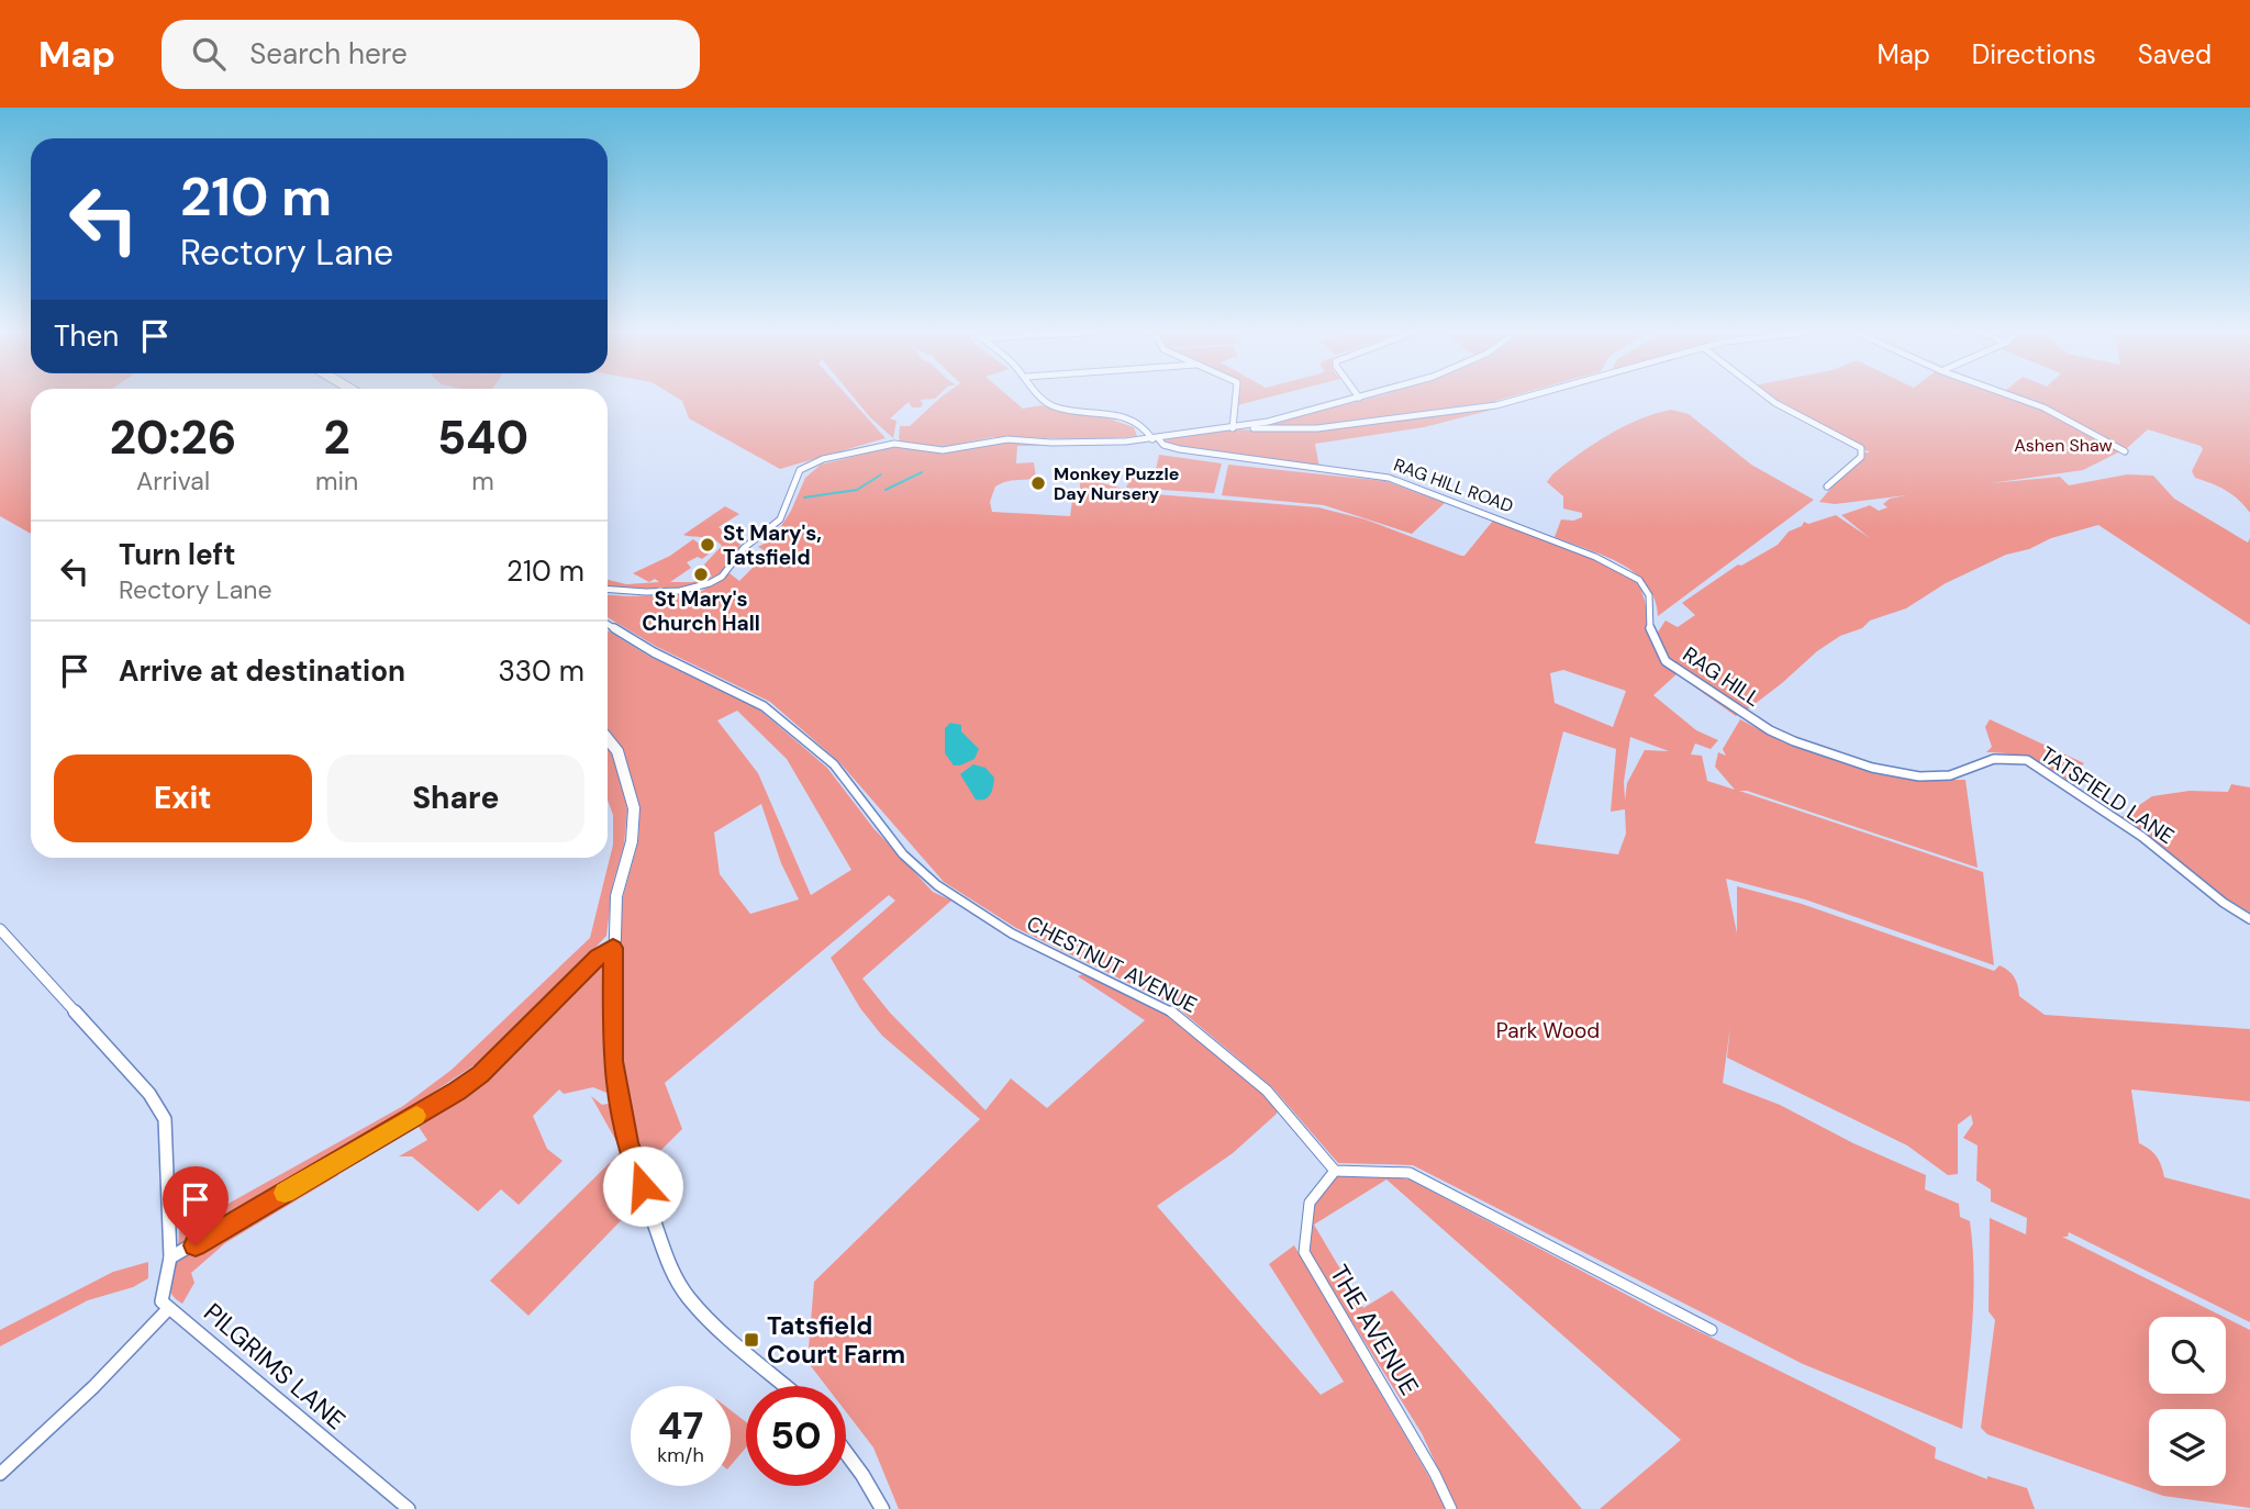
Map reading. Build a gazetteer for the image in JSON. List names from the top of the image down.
{
  "streets": {
    "street": [
      "RAG HILL ROAD",
      "RAG HILL",
      "TATSFIELD LANE",
      "CHESTNUT AVENUE",
      "THE AVENUE",
      "PILGRIMS LANE"
    ]
  },
  "crossings": [
    ["RAG HILL ROAD", "RAG HILL"],
    ["RAG HILL", "TATSFIELD LANE"],
    ["CHESTNUT AVENUE", "THE AVENUE"]
  ],
  "parks": ["Ashen Shaw", "Park Wood"],
  "places": {
    "other": ["Monkey Puzzle Day Nursery", "St Mary's, Tatsfield", "St Mary's Church Hall"],
    "transit": ["Tatsfield Court Farm"]
  },
  "page": {
    "header": "Map",
    "search": "Search here",
    "nav": ["Map", "Directions", "Saved"],
    "turn": ["210 m", "Rectory Lane"],
    "then": "Then",
    "eta": [
      "20:26",
      "Arrival",
      "2",
      "min",
      "540",
      "m"
    ],
    "list": [
      {
        "name": "Turn left",
        "note": "Rectory Lane",
        "value": "210 m"
      },
      {
        "name": "Arrive at destination",
        "value": "330 m"
      }
    ],
    "buttons": ["Exit", "Share"],
    "speed": "47 km/h",
    "limit": "50"
  }
}
